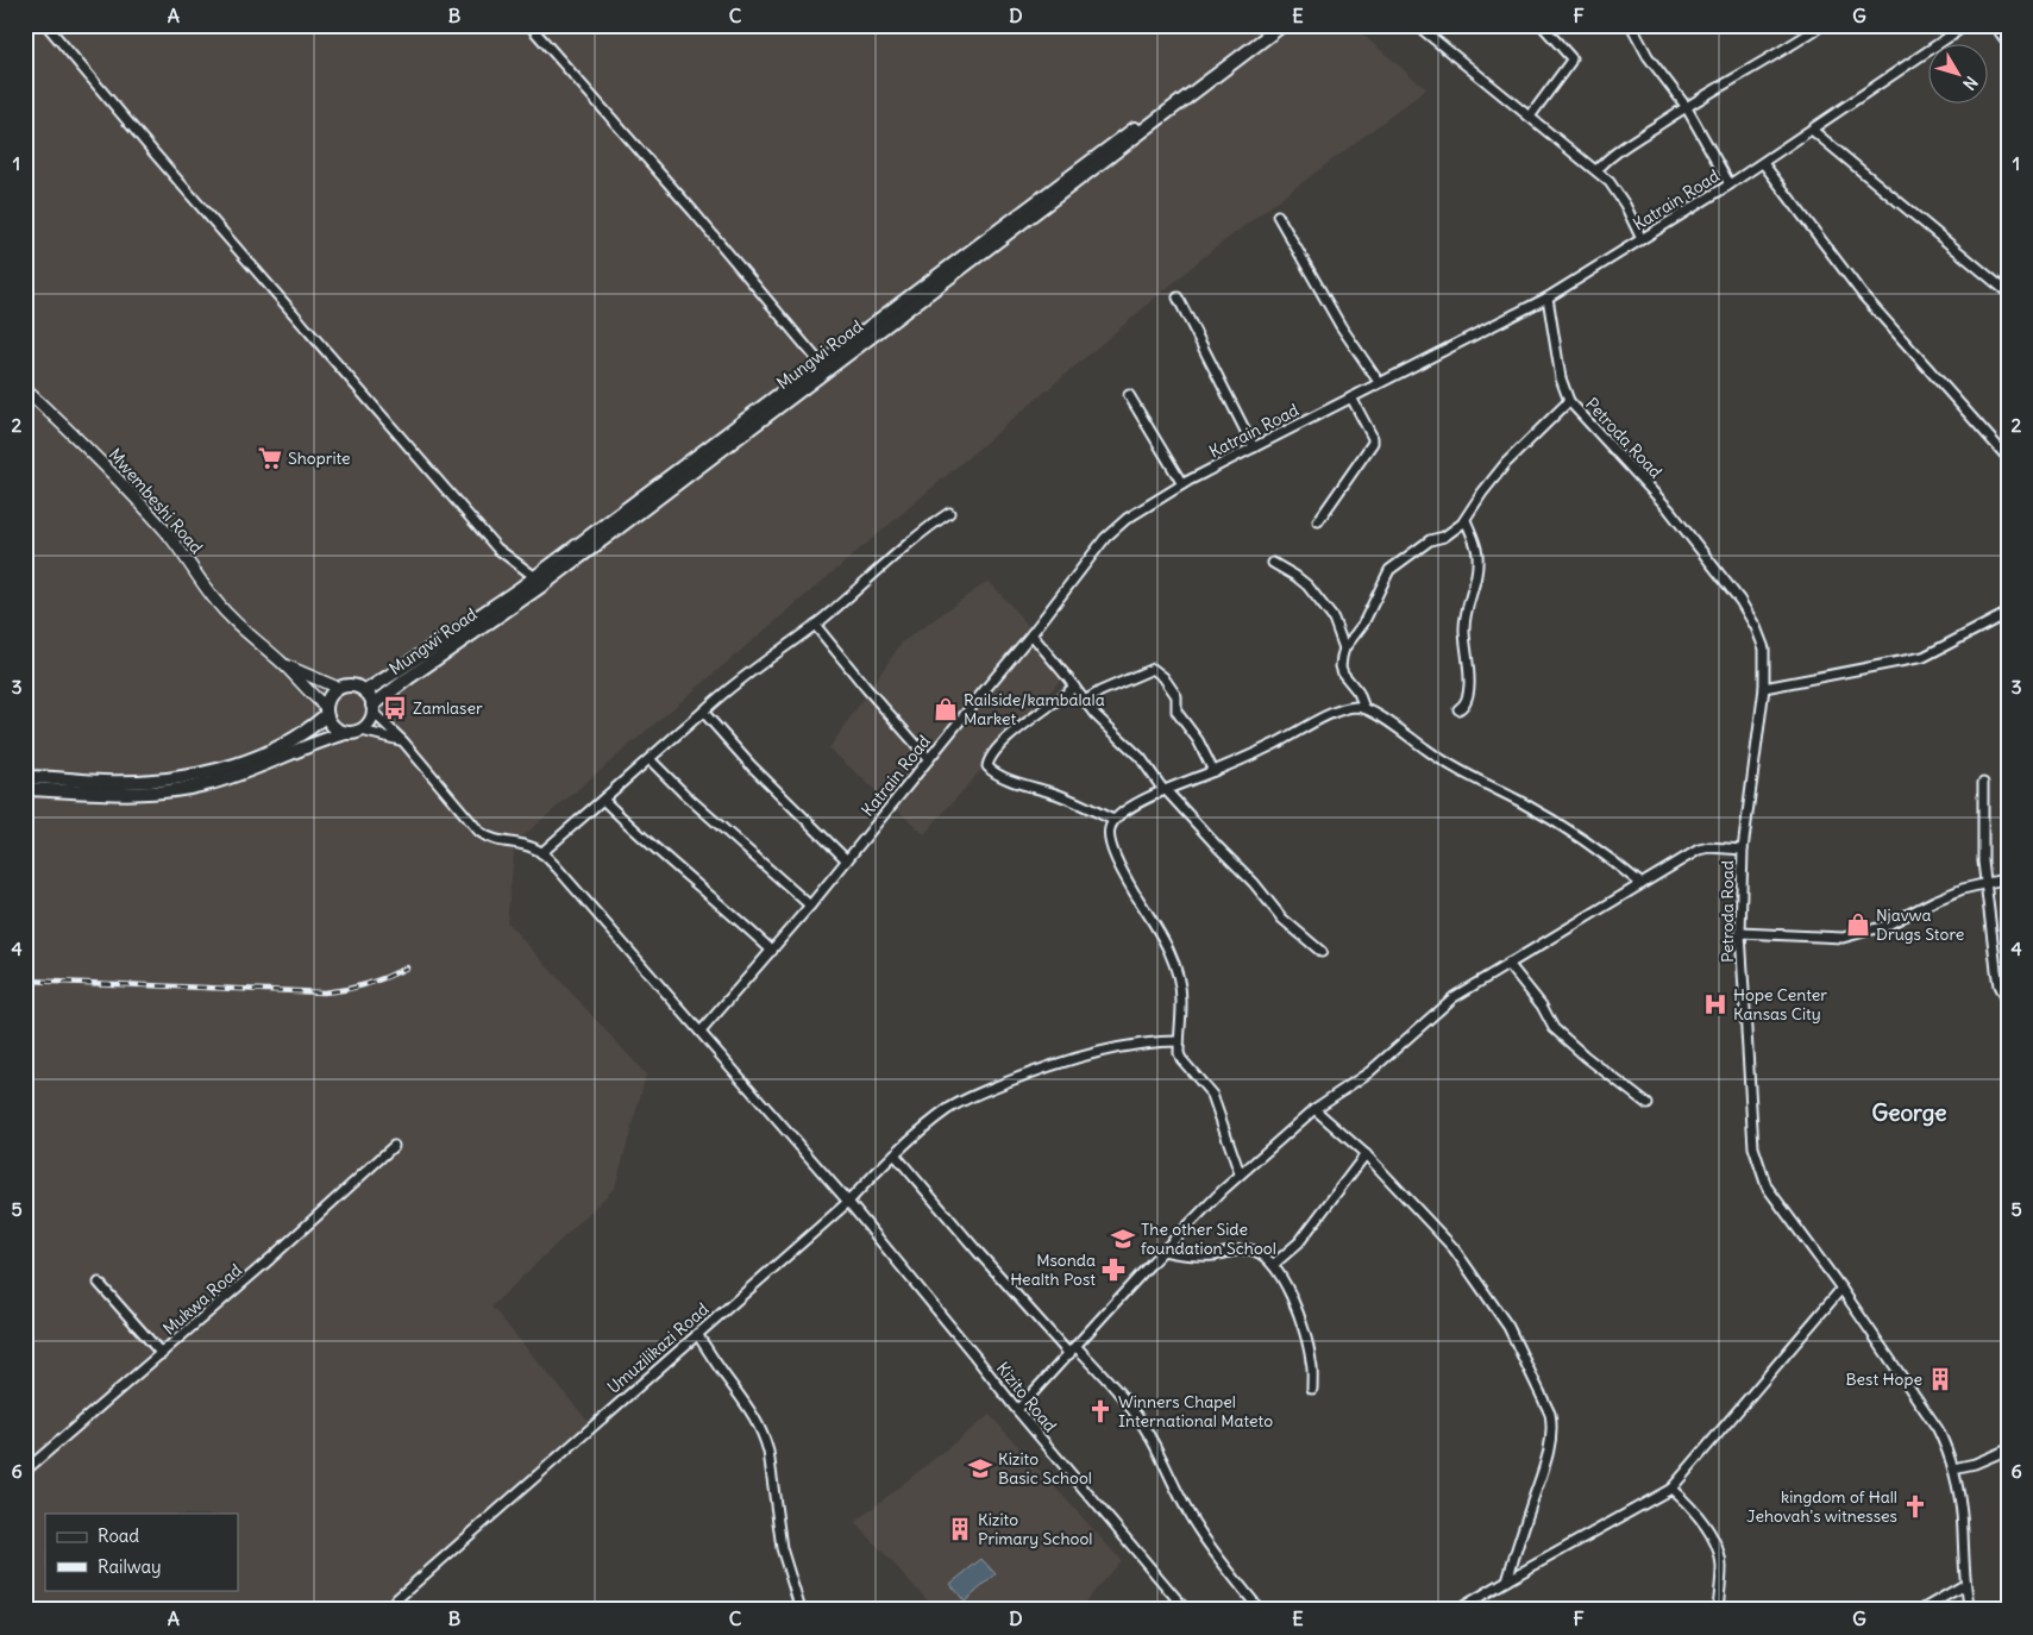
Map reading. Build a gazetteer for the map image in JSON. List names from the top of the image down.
{
  "streets": {
    "main road": ["Mungwi Road"],
    "street": [
      "Katrain Road",
      "Petroda Road",
      "Mwembeshi Road",
      "Mukwa Road",
      "Umuzilikazi Road",
      "Kizito Road"
    ]
  },
  "crossings": [
    ["Katrain Road", "Petroda Road"],
    ["Katrain Road", "Kizito Road"],
    ["Umuzilikazi Road", "Kizito Road"]
  ],
  "districts": ["George"],
  "places": {
    "supermarket": ["Shoprite"],
    "bus stop": ["Zamlaser"],
    "shop": ["Railside/kambalala Market", "Njavwa Drugs Store"],
    "hospital": ["Hope Center Kansas City"],
    "school or university": ["The other Side foundation School", "Kizito Basic School"],
    "pharmacy": ["Msonda Health Post"],
    "building": ["Best Hope", "Kizito Primary School"],
    "church": ["Winners Chapel International Mateto", "kingdom of Hall Jehovah's witnesses"]
  },
  "legend": ["Road", "Railway"],
  "north": "bottom right",
  "grid": {
    "columns": [
      "A",
      "B",
      "C",
      "D",
      "E",
      "F",
      "G"
    ],
    "rows": [
      "1",
      "2",
      "3",
      "4",
      "5",
      "6"
    ]
  }
}
